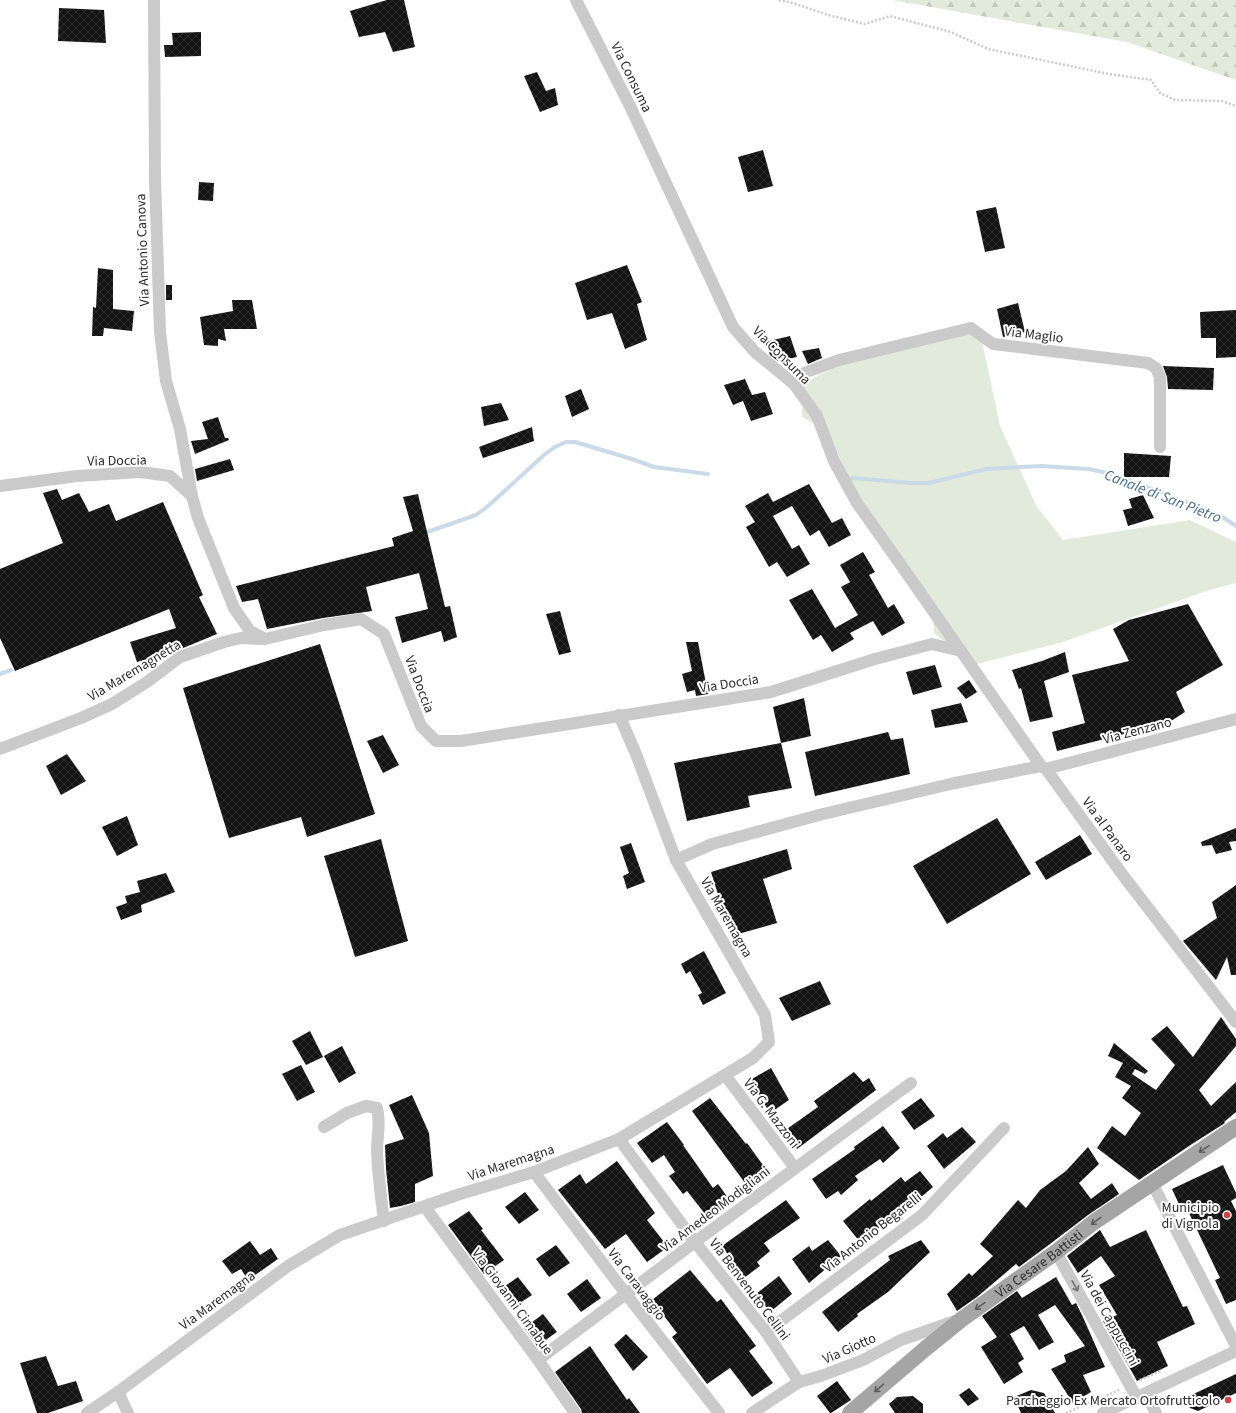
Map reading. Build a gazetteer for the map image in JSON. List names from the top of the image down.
{
  "streets": {
    "main road": ["Via Cesare Battisti"],
    "street": [
      "Via Consuma",
      "Via Antonio Canova",
      "Via Maglio",
      "Via Doccia",
      "Via Maremagnetta",
      "Via Zenzano",
      "Via al Panaro",
      "Via Maremagna",
      "Via G. Mazzoni",
      "Via Amedeo Modigliani",
      "Via Antonio Begarelli",
      "Via Caravaggio",
      "Via Benvenuto Cellini",
      "Via Giovanni Cimabue",
      "Via dei Cappuccini",
      "Via Giotto"
    ]
  },
  "crossings": [
    ["Via Consuma", "Via Maglio"],
    ["Via Consuma", "Via Doccia"],
    ["Via Consuma", "Via al Panaro"],
    ["Via Antonio Canova", "Via Doccia"],
    ["Via Doccia", "Via Maremagnetta"],
    ["Via Doccia", "Via al Panaro"],
    ["Via Doccia", "Via Maremagna"],
    ["Via Zenzano", "Via al Panaro"],
    ["Via Maremagna", "Via G. Mazzoni"],
    ["Via Maremagna", "Via Caravaggio"],
    ["Via Maremagna", "Via Benvenuto Cellini"],
    ["Via Maremagna", "Via Giovanni Cimabue"],
    ["Via G. Mazzoni", "Via Amedeo Modigliani"],
    ["Via Amedeo Modigliani", "Via Caravaggio"],
    ["Via Amedeo Modigliani", "Via Benvenuto Cellini"],
    ["Via Amedeo Modigliani", "Via Giovanni Cimabue"],
    ["Via Antonio Begarelli", "Via Benvenuto Cellini"],
    ["Via Cesare Battisti", "Via dei Cappuccini"],
    ["Via Cesare Battisti", "Via Giotto"],
    ["Via Benvenuto Cellini", "Via Giotto"]
  ],
  "one_way": ["Via Cesare Battisti", "Via dei Cappuccini"],
  "water": ["Canale di San Pietro"],
  "places": ["Municipio di Vignola", "Parcheggio Ex Mercato Ortofrutticolo"]
}
